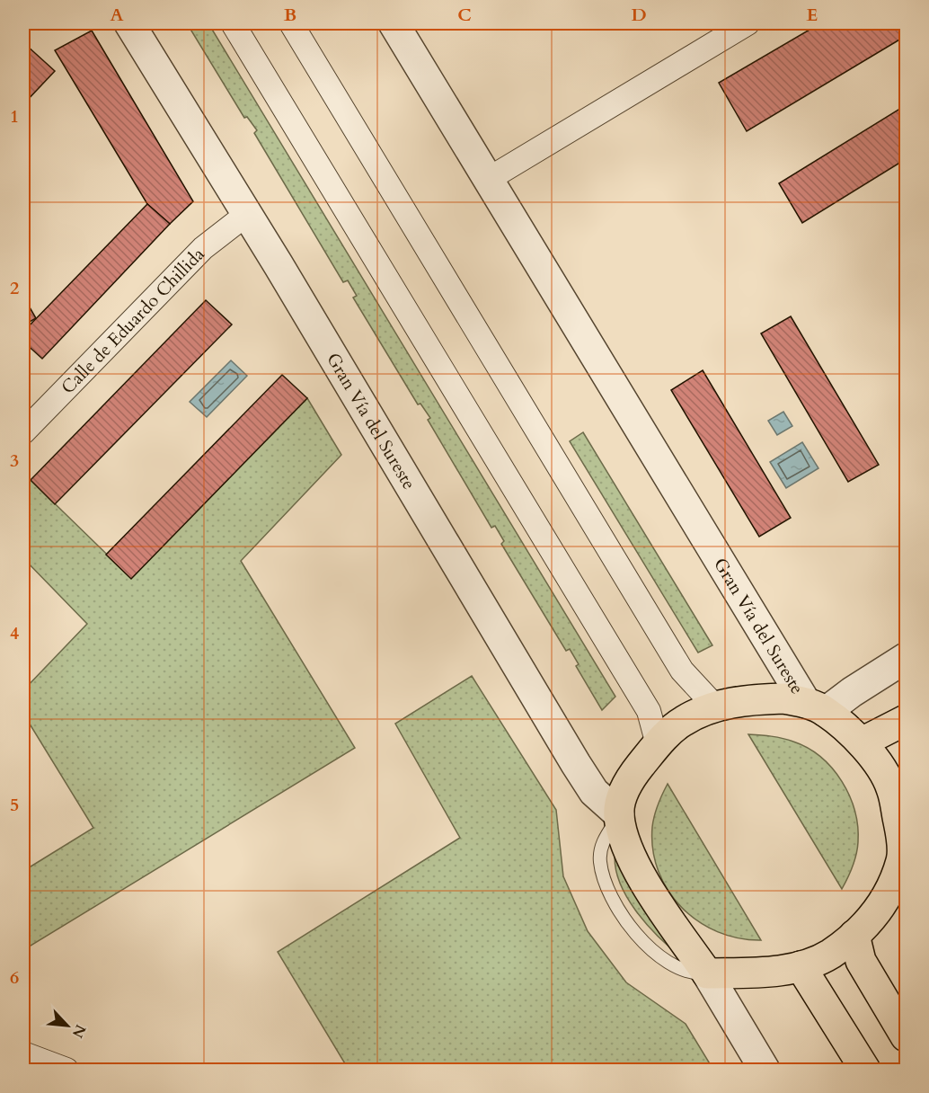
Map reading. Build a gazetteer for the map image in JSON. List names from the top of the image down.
{
  "streets": {
    "street": ["Calle de Eduardo Chillida", "Gran Vía del Sureste"]
  },
  "crossings": [
    ["Calle de Eduardo Chillida", "Gran Vía del Sureste"]
  ],
  "north": "bottom right",
  "grid": {
    "columns": [
      "A",
      "B",
      "C",
      "D",
      "E"
    ],
    "rows": [
      "1",
      "2",
      "3",
      "4",
      "5",
      "6"
    ]
  }
}
